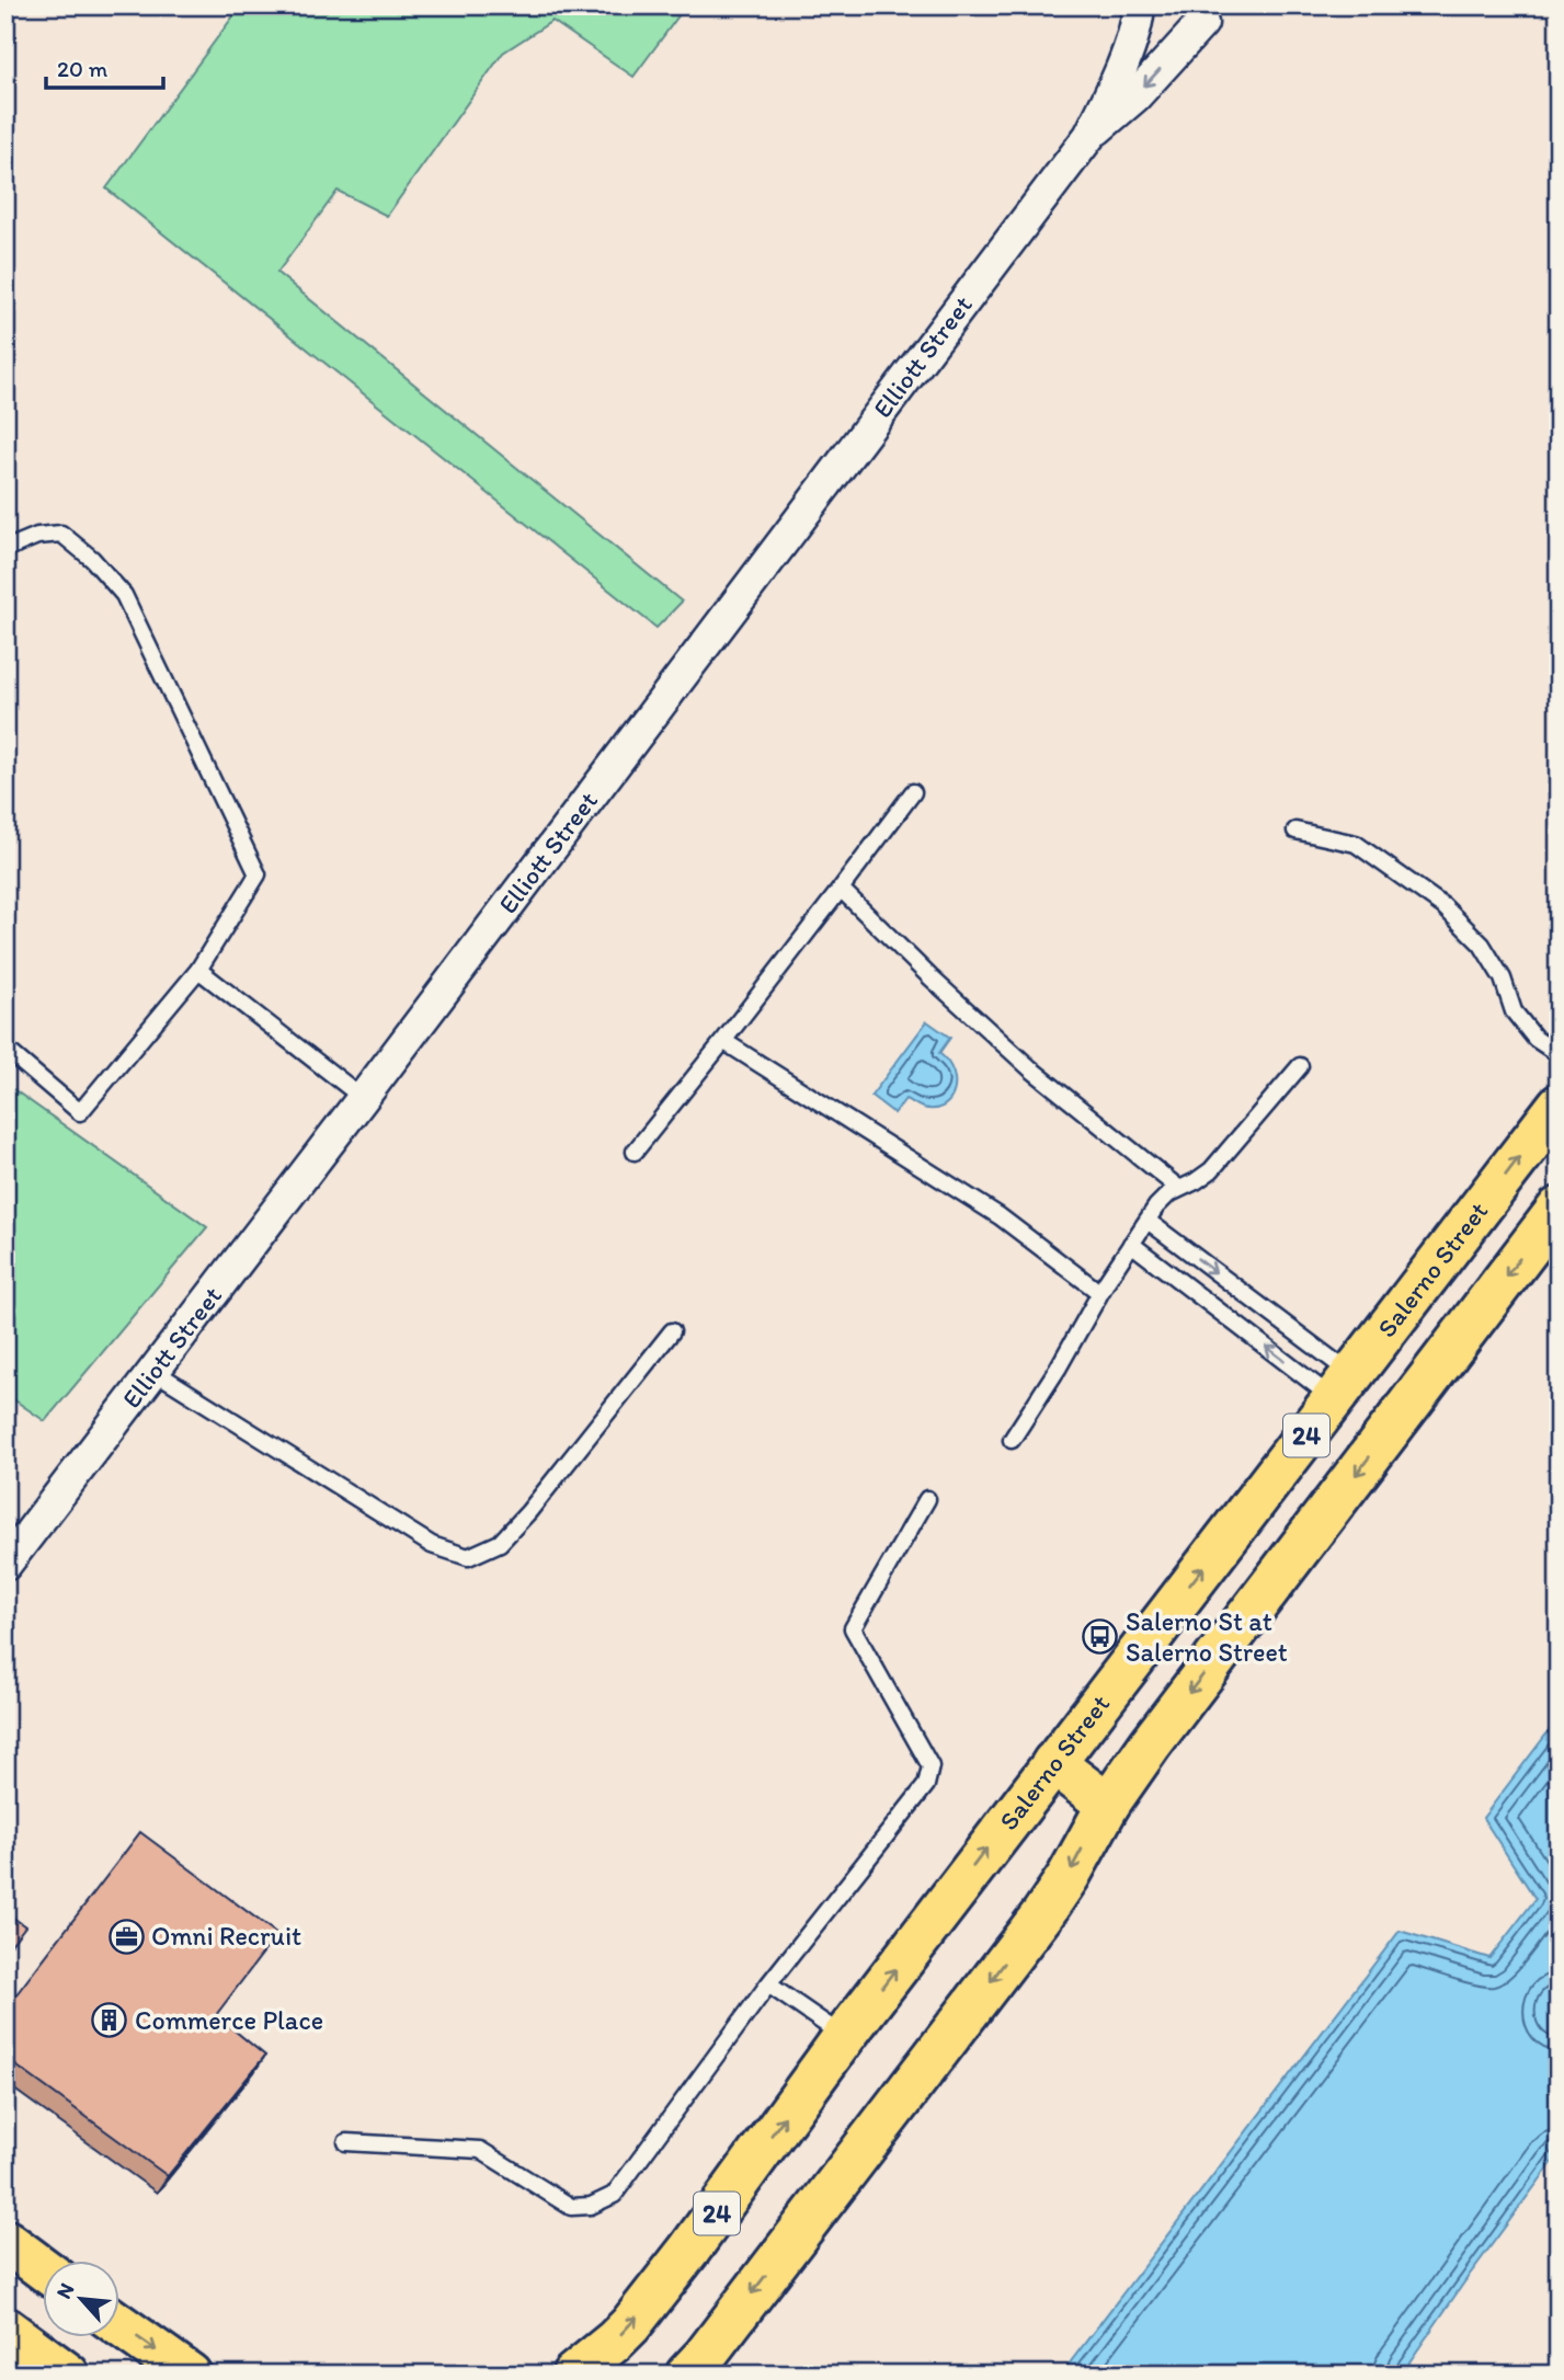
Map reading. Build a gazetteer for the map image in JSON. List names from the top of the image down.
{
  "streets": {
    "main road": ["Salerno Street", "24"],
    "street": ["Elliott Street"]
  },
  "places": {
    "bus stop": ["Salerno St at Salerno Street"],
    "office": ["Omni Recruit"],
    "building": ["Commerce Place"]
  },
  "scale_bar": "20 m",
  "north": "top left"
}
